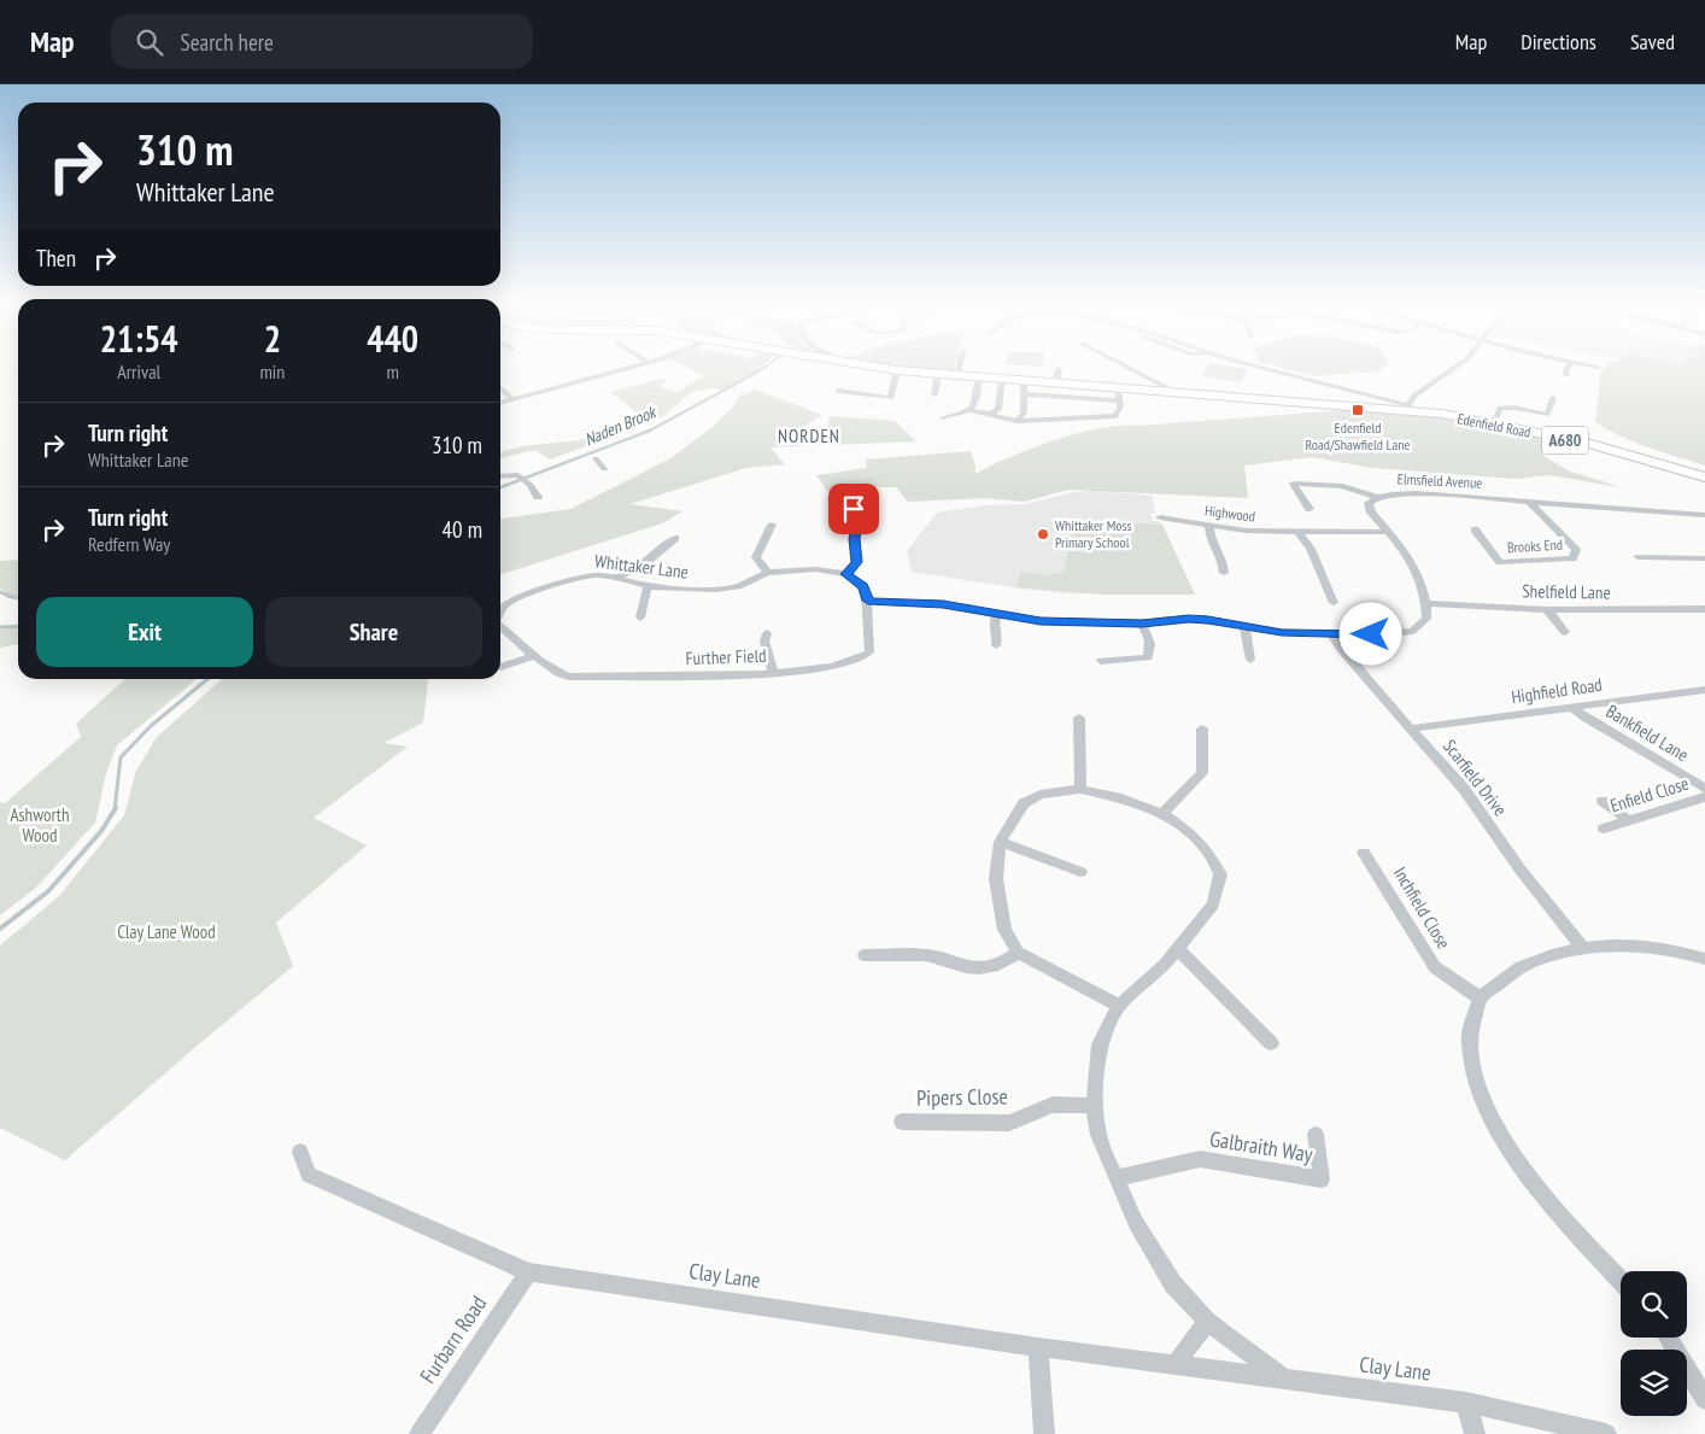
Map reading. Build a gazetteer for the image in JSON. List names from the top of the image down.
{
  "streets": {
    "main road": ["Edenfield Road", "A680"],
    "street": [
      "Elmsfield Avenue",
      "Highwood",
      "Brooks End",
      "Whittaker Lane",
      "Shelfield Lane",
      "Further Field",
      "Highfield Road",
      "Bankfield Lane",
      "Scarfield Drive",
      "Enfield Close",
      "Inchfield Close",
      "Pipers Close",
      "Galbraith Way",
      "Clay Lane",
      "Furbarn Road"
    ]
  },
  "crossings": [
    ["Elmsfield Avenue", "Highwood"],
    ["Elmsfield Avenue", "Brooks End"],
    ["Elmsfield Avenue", "Shelfield Lane"],
    ["Whittaker Lane", "Further Field"],
    ["Highfield Road", "Bankfield Lane"],
    ["Highfield Road", "Scarfield Drive"],
    ["Clay Lane", "Furbarn Road"]
  ],
  "districts": ["NORDEN"],
  "water": ["Naden Brook"],
  "parks": ["Ashworth Wood", "Clay Lane Wood"],
  "places": {
    "transit": ["Edenfield Road/Shawfield Lane"],
    "other": ["Whittaker Moss Primary School"]
  },
  "page": {
    "header": "Map",
    "search": "Search here",
    "nav": ["Map", "Directions", "Saved"],
    "turn": ["310 m", "Whittaker Lane"],
    "then": "Then",
    "eta": [
      "21:54",
      "Arrival",
      "2",
      "min",
      "440",
      "m"
    ],
    "list": [
      {
        "name": "Turn right",
        "note": "Whittaker Lane",
        "value": "310 m"
      },
      {
        "name": "Turn right",
        "note": "Redfern Way",
        "value": "40 m"
      }
    ],
    "buttons": ["Exit", "Share"]
  }
}
